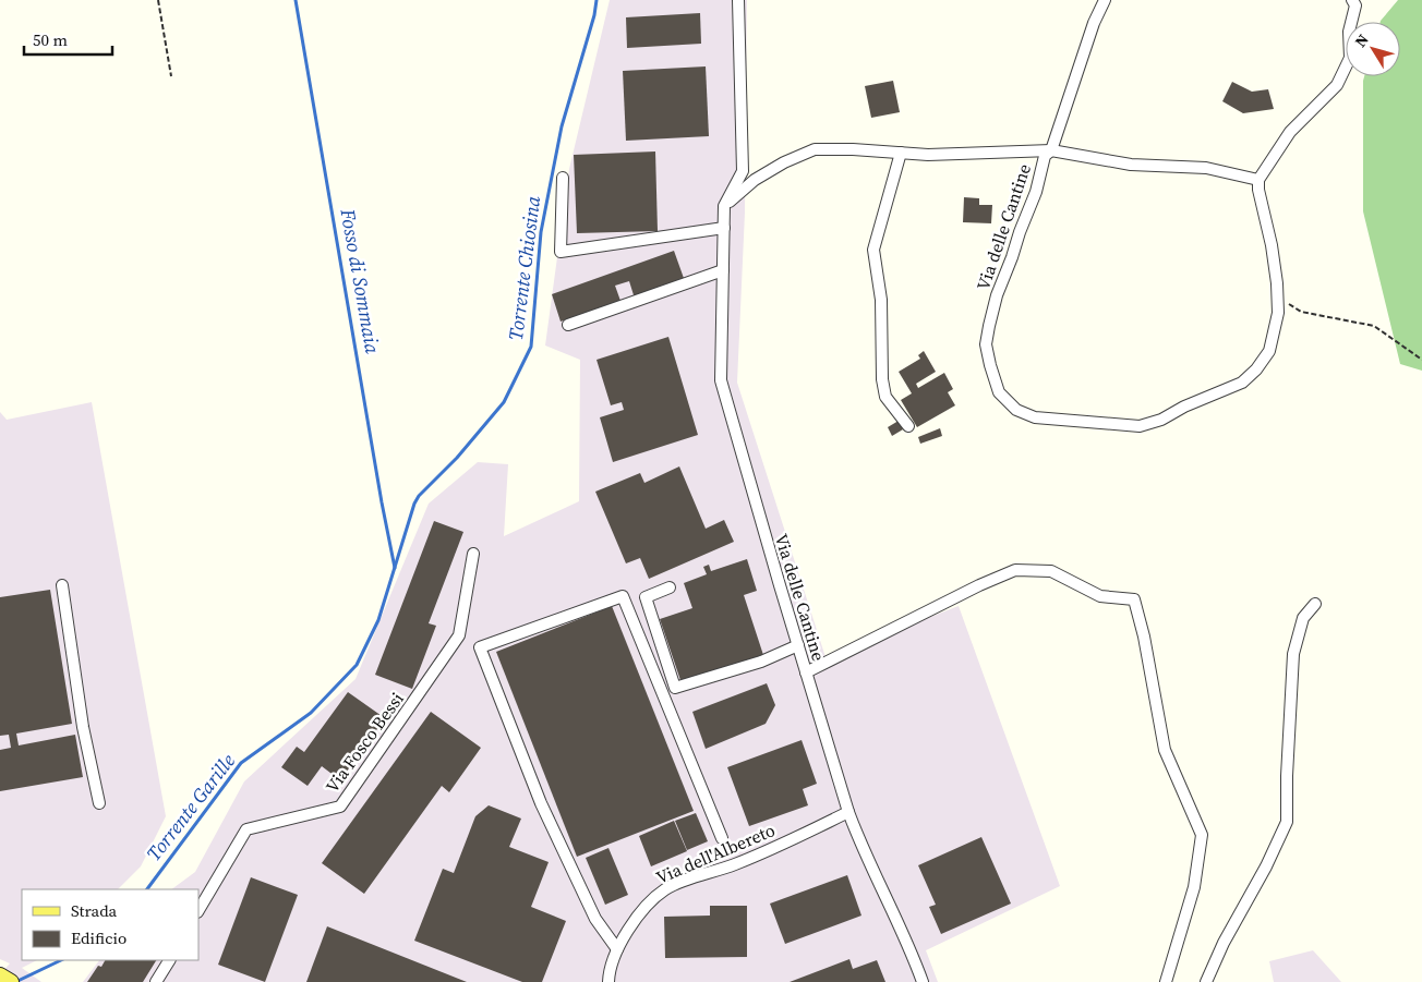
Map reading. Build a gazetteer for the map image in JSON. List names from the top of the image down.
{
  "streets": {
    "street": ["Via delle Cantine", "Via Fosco Bessi", "Via dell'Albereto"]
  },
  "crossings": [
    ["Via delle Cantine", "Via dell'Albereto"]
  ],
  "water": ["Torrente Chiosina", "Fosso di Sommaia", "Torrente Garille"],
  "legend": ["Strada", "Edificio"],
  "scale_bar": "50 m",
  "north": "top left"
}
